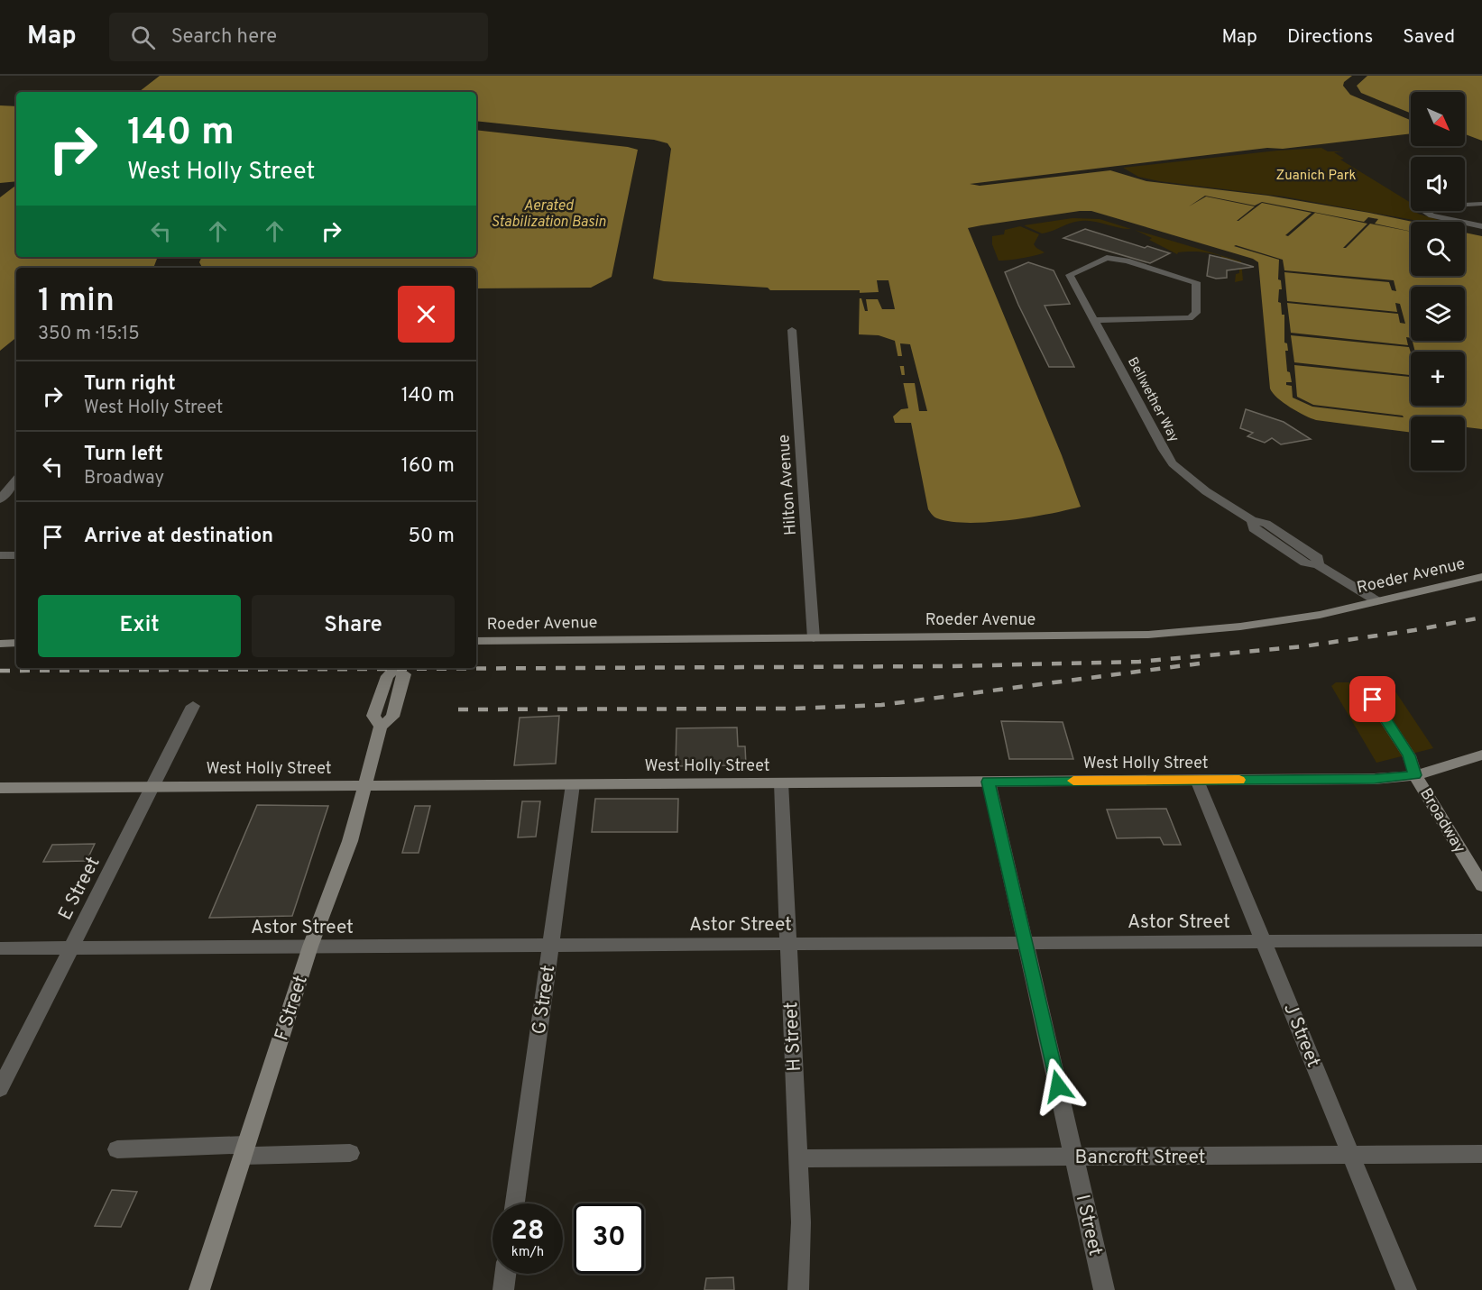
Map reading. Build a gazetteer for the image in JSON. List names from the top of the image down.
{
  "streets": {
    "street": [
      "Bellwether Way",
      "Hilton Avenue",
      "Roeder Avenue",
      "West Holly Street",
      "Broadway",
      "E Street",
      "Astor Street",
      "G Street",
      "F Street",
      "J Street",
      "H Street",
      "Bancroft Street",
      "I Street"
    ]
  },
  "crossings": [
    ["Bellwether Way", "Roeder Avenue"],
    ["Hilton Avenue", "Roeder Avenue"],
    ["West Holly Street", "Broadway"],
    ["West Holly Street", "E Street"],
    ["West Holly Street", "G Street"],
    ["West Holly Street", "F Street"],
    ["West Holly Street", "J Street"],
    ["West Holly Street", "H Street"],
    ["West Holly Street", "I Street"],
    ["E Street", "Astor Street"],
    ["Astor Street", "G Street"],
    ["Astor Street", "F Street"],
    ["Astor Street", "J Street"],
    ["Astor Street", "H Street"],
    ["Astor Street", "I Street"],
    ["J Street", "Bancroft Street"],
    ["H Street", "Bancroft Street"],
    ["Bancroft Street", "I Street"]
  ],
  "water": ["Aerated Stabilization Basin"],
  "parks": ["Zuanich Park"],
  "north": "bottom right",
  "page": {
    "header": "Map",
    "search": "Search here",
    "nav": ["Map", "Directions", "Saved"],
    "map_buttons": ["+", "−"],
    "turn": ["140 m", "West Holly Street"],
    "heading": ["1 min", "350 m · 15:15"],
    "list": [
      {
        "name": "Turn right",
        "note": "West Holly Street",
        "value": "140 m"
      },
      {
        "name": "Turn left",
        "note": "Broadway",
        "value": "160 m"
      },
      {
        "name": "Arrive at destination",
        "value": "50 m"
      }
    ],
    "buttons": ["Exit", "Share"],
    "speed": "28 km/h",
    "limit": "30"
  }
}
